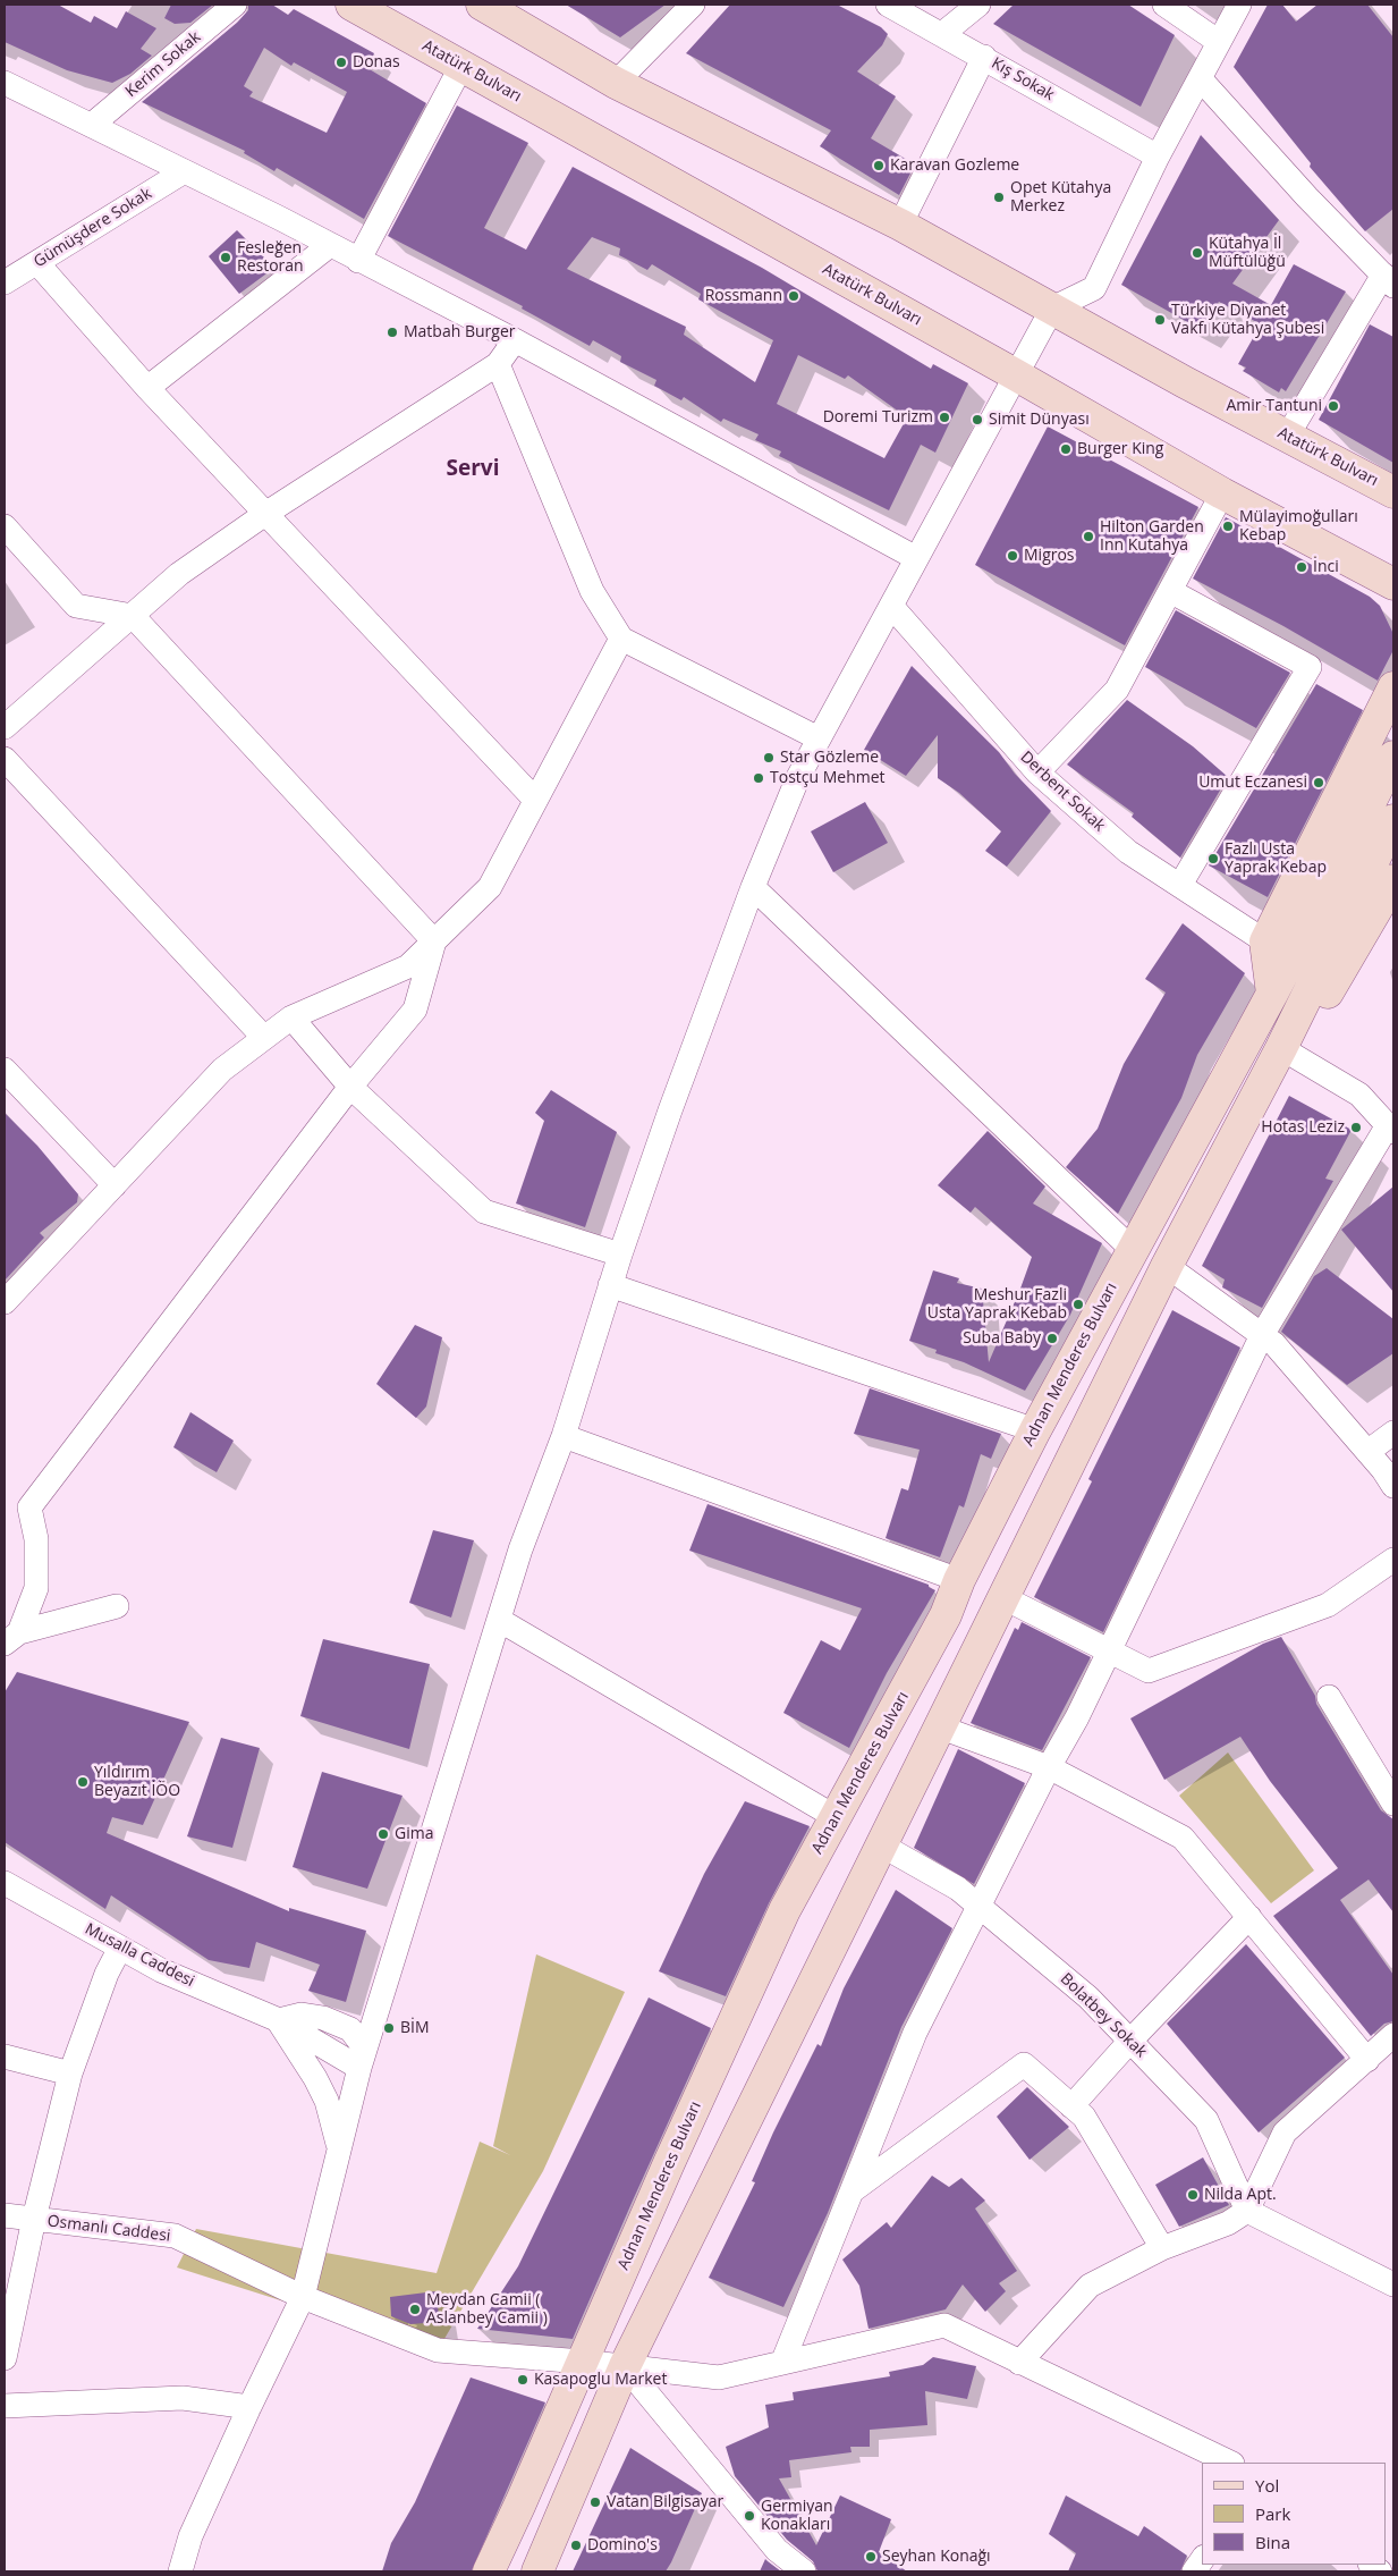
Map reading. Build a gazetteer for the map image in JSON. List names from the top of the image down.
{
  "streets": {
    "main road": ["Atatürk Bulvarı", "Adnan Menderes Bulvarı"],
    "street": [
      "Kerim Sokak",
      "Kış Sokak",
      "Gümüşdere Sokak",
      "Derbent Sokak",
      "Musalla Caddesi",
      "Bolatbey Sokak",
      "Osmanlı Caddesi"
    ]
  },
  "crossings": [
    ["Adnan Menderes Bulvarı", "Osmanlı Caddesi"]
  ],
  "districts": ["Servi"],
  "places": [
    "Donas",
    "Karavan Gozleme",
    "Opet Kütahya Merkez",
    "Kütahya İl Müftülüğü",
    "Fesleğen Restoran",
    "Rossmann",
    "Türkiye Diyanet Vakfı Kütahya Şubesi",
    "Matbah Burger",
    "Amir Tantuni",
    "Doremi Turizm",
    "Simit Dünyası",
    "Burger King",
    "Mülayimoğulları Kebap",
    "Hilton Garden Inn Kutahya",
    "Migros",
    "İnci",
    "Star Gözleme",
    "Tostçu Mehmet",
    "Umut Eczanesi",
    "Fazlı Usta Yaprak Kebap",
    "Hotas Leziz",
    "Meshur Fazli Usta Yaprak Kebab",
    "Suba Baby",
    "Yıldırım Beyazıt İÖO",
    "Gima",
    "BİM",
    "Nilda Apt.",
    "Meydan Camii ( Aslanbey Camii )",
    "Kasapoglu Market",
    "Vatan Bilgisayar",
    "Germiyan Konakları",
    "Domino's",
    "Seyhan Konağı"
  ],
  "legend": ["Yol", "Park", "Bina"]
}
